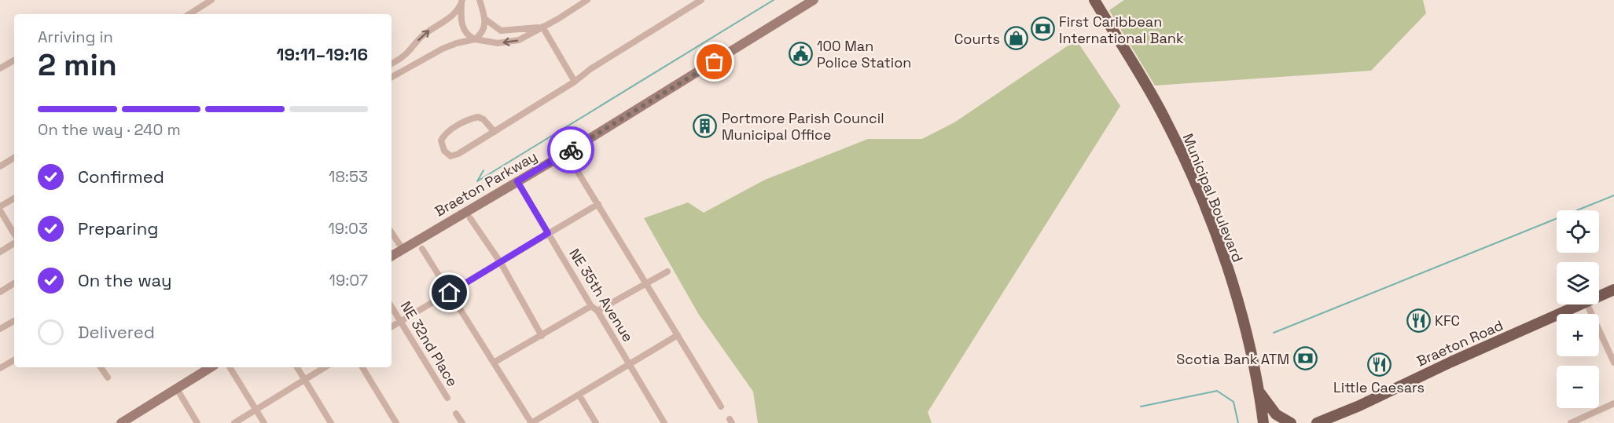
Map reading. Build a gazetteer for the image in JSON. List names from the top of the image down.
{
  "streets": {
    "main road": ["Municipal Boulevard", "Braeton Road"],
    "street": ["Braeton Parkway", "NE 35th Avenue", "NE 32nd Place"]
  },
  "crossings": [
    ["Braeton Parkway", "NE 35th Avenue"]
  ],
  "places": {
    "bank": ["First Caribbean International Bank", "Scotia Bank ATM"],
    "shop": ["Courts"],
    "public building": ["100 Man Police Station"],
    "building": ["Portmore Parish Council Municipal Office"],
    "restaurant": ["KFC", "Little Caesars"]
  },
  "page": {
    "heading": ["2 min", "Arriving in", "19:11–19:16"],
    "bar": "On the way · 240 m",
    "list": [
      ["Confirmed", "18:53"],
      ["Preparing", "19:03"],
      ["On the way", "19:07"],
      "Delivered"
    ],
    "map_buttons": ["+", "−"]
  }
}
